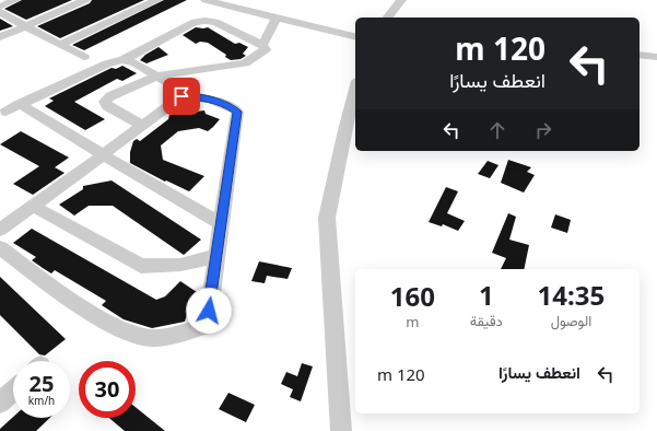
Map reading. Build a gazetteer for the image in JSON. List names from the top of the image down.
{
  "page": {
    "turn": ["120 m", "انعطف يسارًا"],
    "eta": [
      "14:35",
      "الوصول",
      "1",
      "دقيقة",
      "160",
      "m"
    ],
    "list": [
      {
        "name": "انعطف يسارًا",
        "value": "120 m"
      }
    ],
    "speed": "25 km/h",
    "limit": "30"
  }
}
